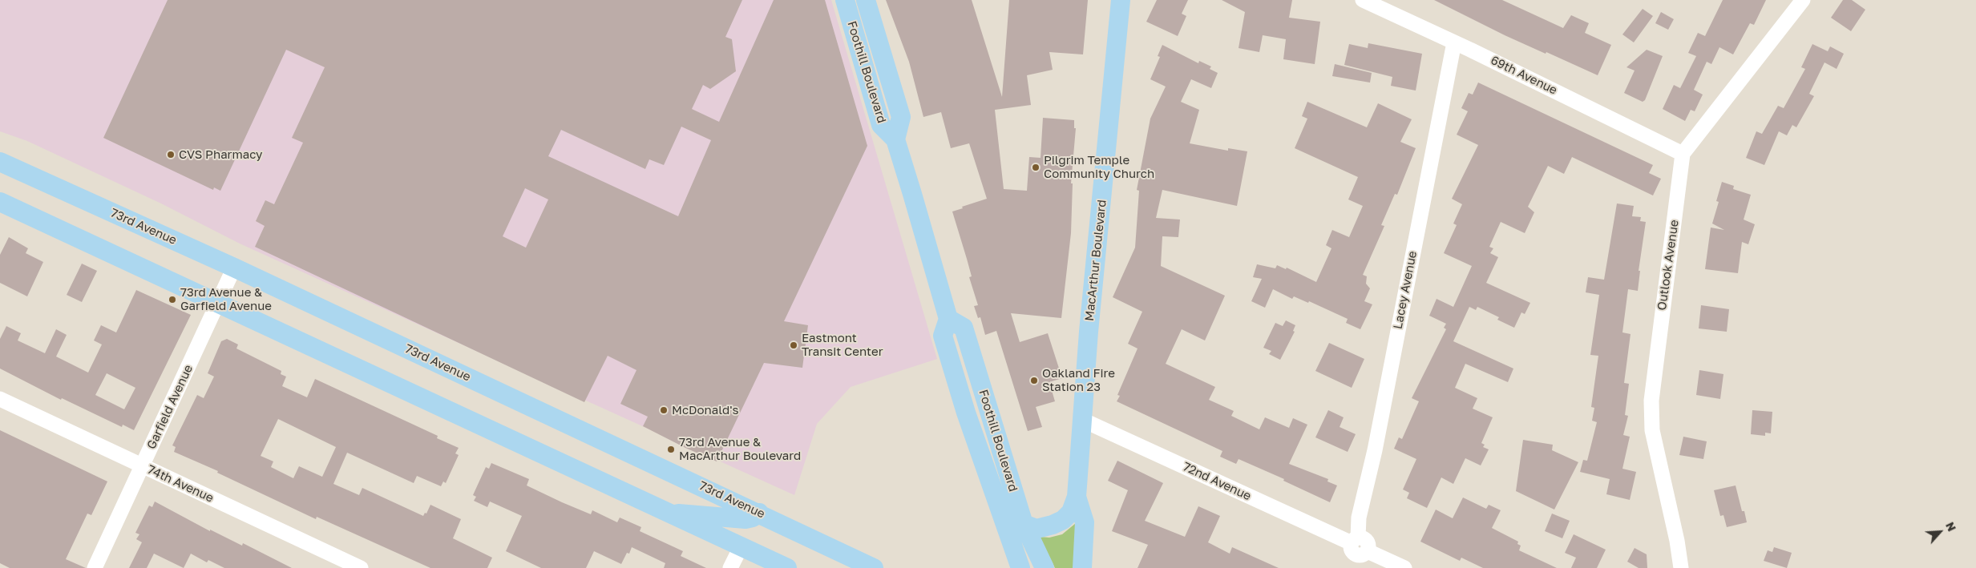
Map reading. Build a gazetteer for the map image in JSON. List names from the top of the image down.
{
  "streets": {
    "main road": ["Foothill Boulevard", "73rd Avenue", "MacArthur Boulevard"],
    "street": [
      "69th Avenue",
      "Outlook Avenue",
      "Lacey Avenue",
      "Garfield Avenue",
      "72nd Avenue",
      "74th Avenue"
    ]
  },
  "crossings": [
    ["Foothill Boulevard", "MacArthur Boulevard"],
    ["69th Avenue", "Outlook Avenue"],
    ["69th Avenue", "Lacey Avenue"],
    ["73rd Avenue", "Garfield Avenue"],
    ["MacArthur Boulevard", "72nd Avenue"],
    ["Lacey Avenue", "72nd Avenue"],
    ["Garfield Avenue", "74th Avenue"]
  ],
  "places": [
    "CVS Pharmacy",
    "Pilgrim Temple Community Church",
    "73rd Avenue & Garfield Avenue",
    "Eastmont Transit Center",
    "Oakland Fire Station 23",
    "McDonald's",
    "73rd Avenue & MacArthur Boulevard"
  ],
  "north": "top right"
}
